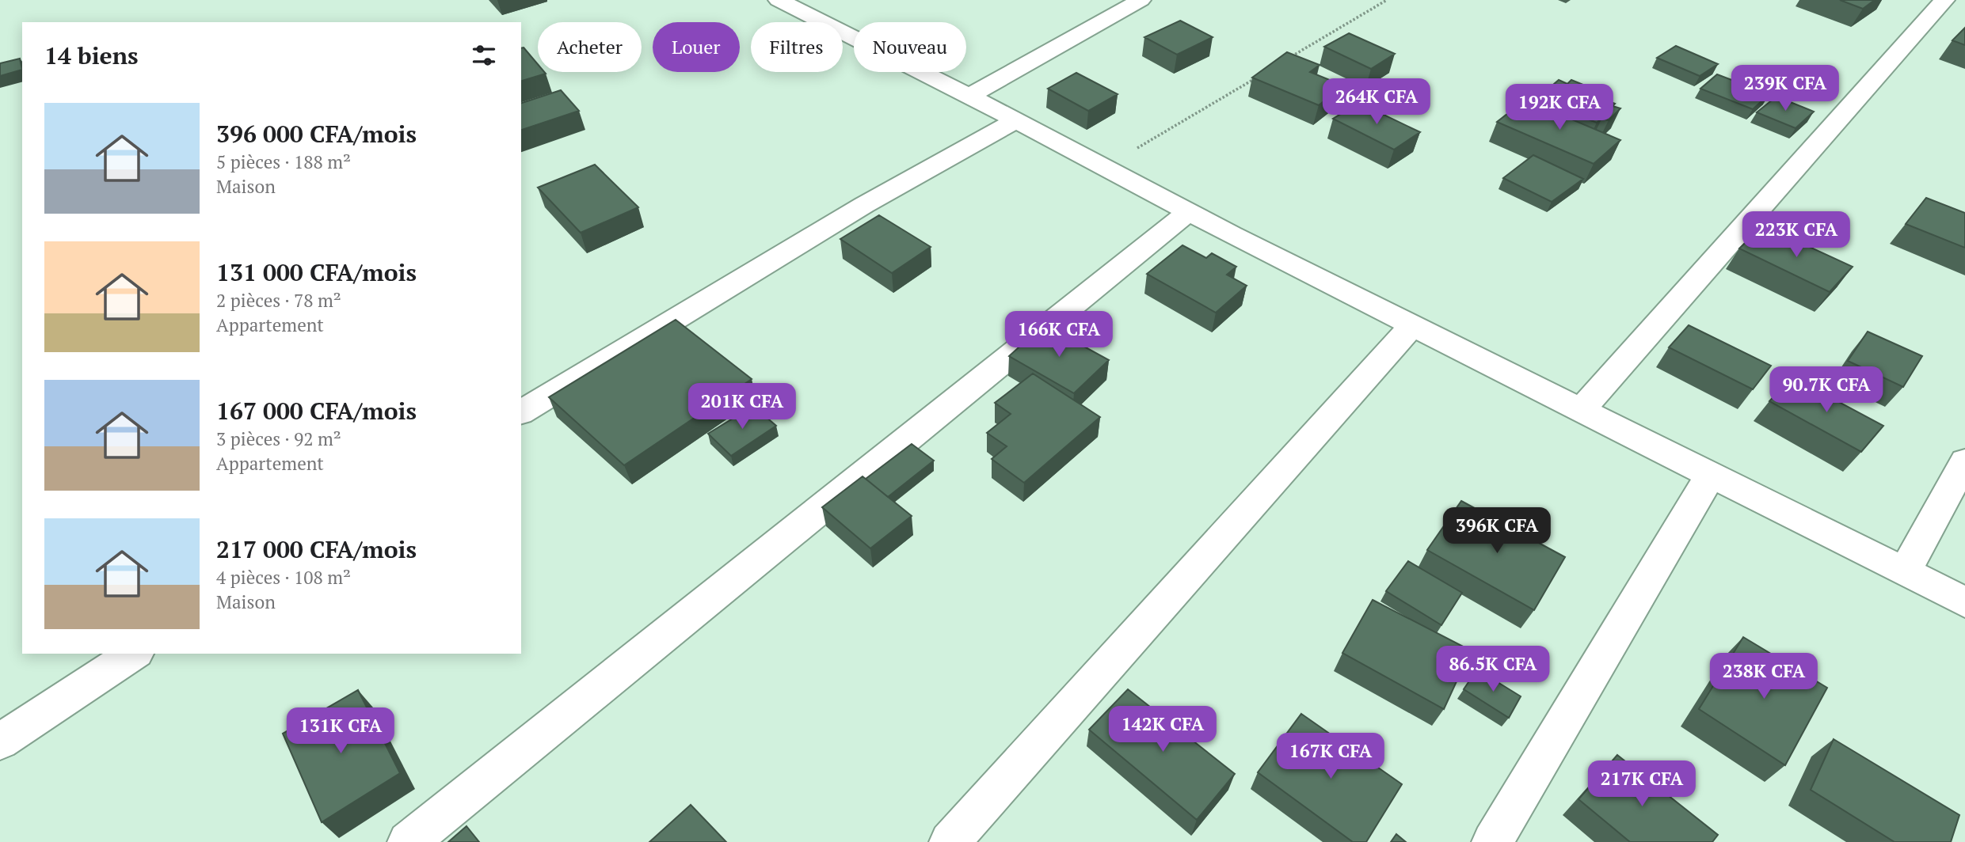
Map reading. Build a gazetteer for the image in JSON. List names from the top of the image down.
{
  "page": {
    "chip": [
      "Acheter",
      "Louer",
      "Filtres",
      "Nouveau"
    ],
    "heading": "14 biens",
    "price": [
      "239K CFA",
      "264K CFA",
      "192K CFA",
      "223K CFA",
      "166K CFA",
      "90.7K CFA",
      "201K CFA",
      "396K CFA",
      "86.5K CFA",
      "238K CFA",
      "142K CFA",
      "131K CFA",
      "167K CFA",
      "217K CFA"
    ],
    "list": [
      {
        "name": "396 000 CFA/mois",
        "note": "5 pièces · 188 m² · Maison"
      },
      {
        "name": "131 000 CFA/mois",
        "note": "2 pièces · 78 m² · Appartement"
      },
      {
        "name": "167 000 CFA/mois",
        "note": "3 pièces · 92 m² · Appartement"
      },
      {
        "name": "217 000 CFA/mois",
        "note": "4 pièces · 108 m² · Maison"
      }
    ]
  }
}
